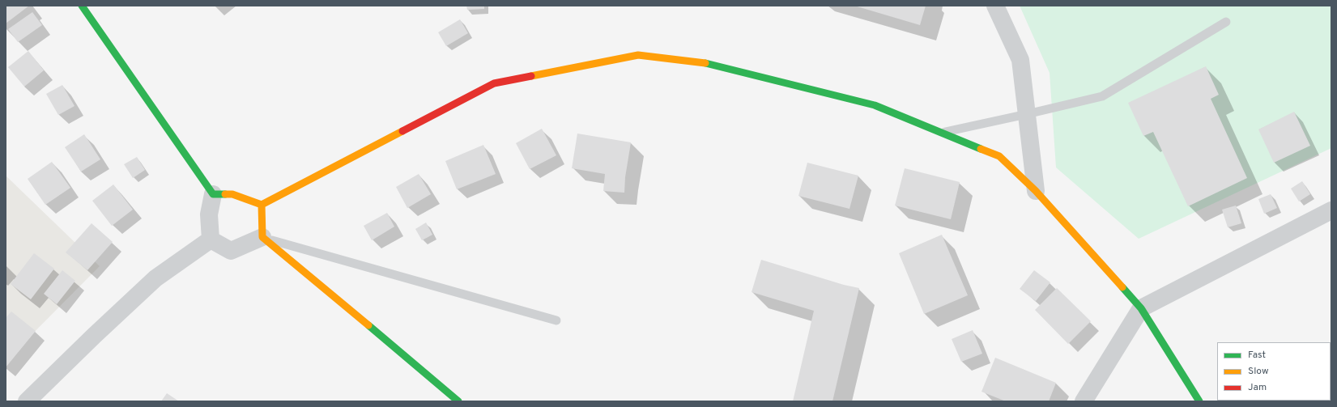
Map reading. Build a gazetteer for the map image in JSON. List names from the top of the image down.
{
  "legend": ["Fast", "Slow", "Jam"]
}
